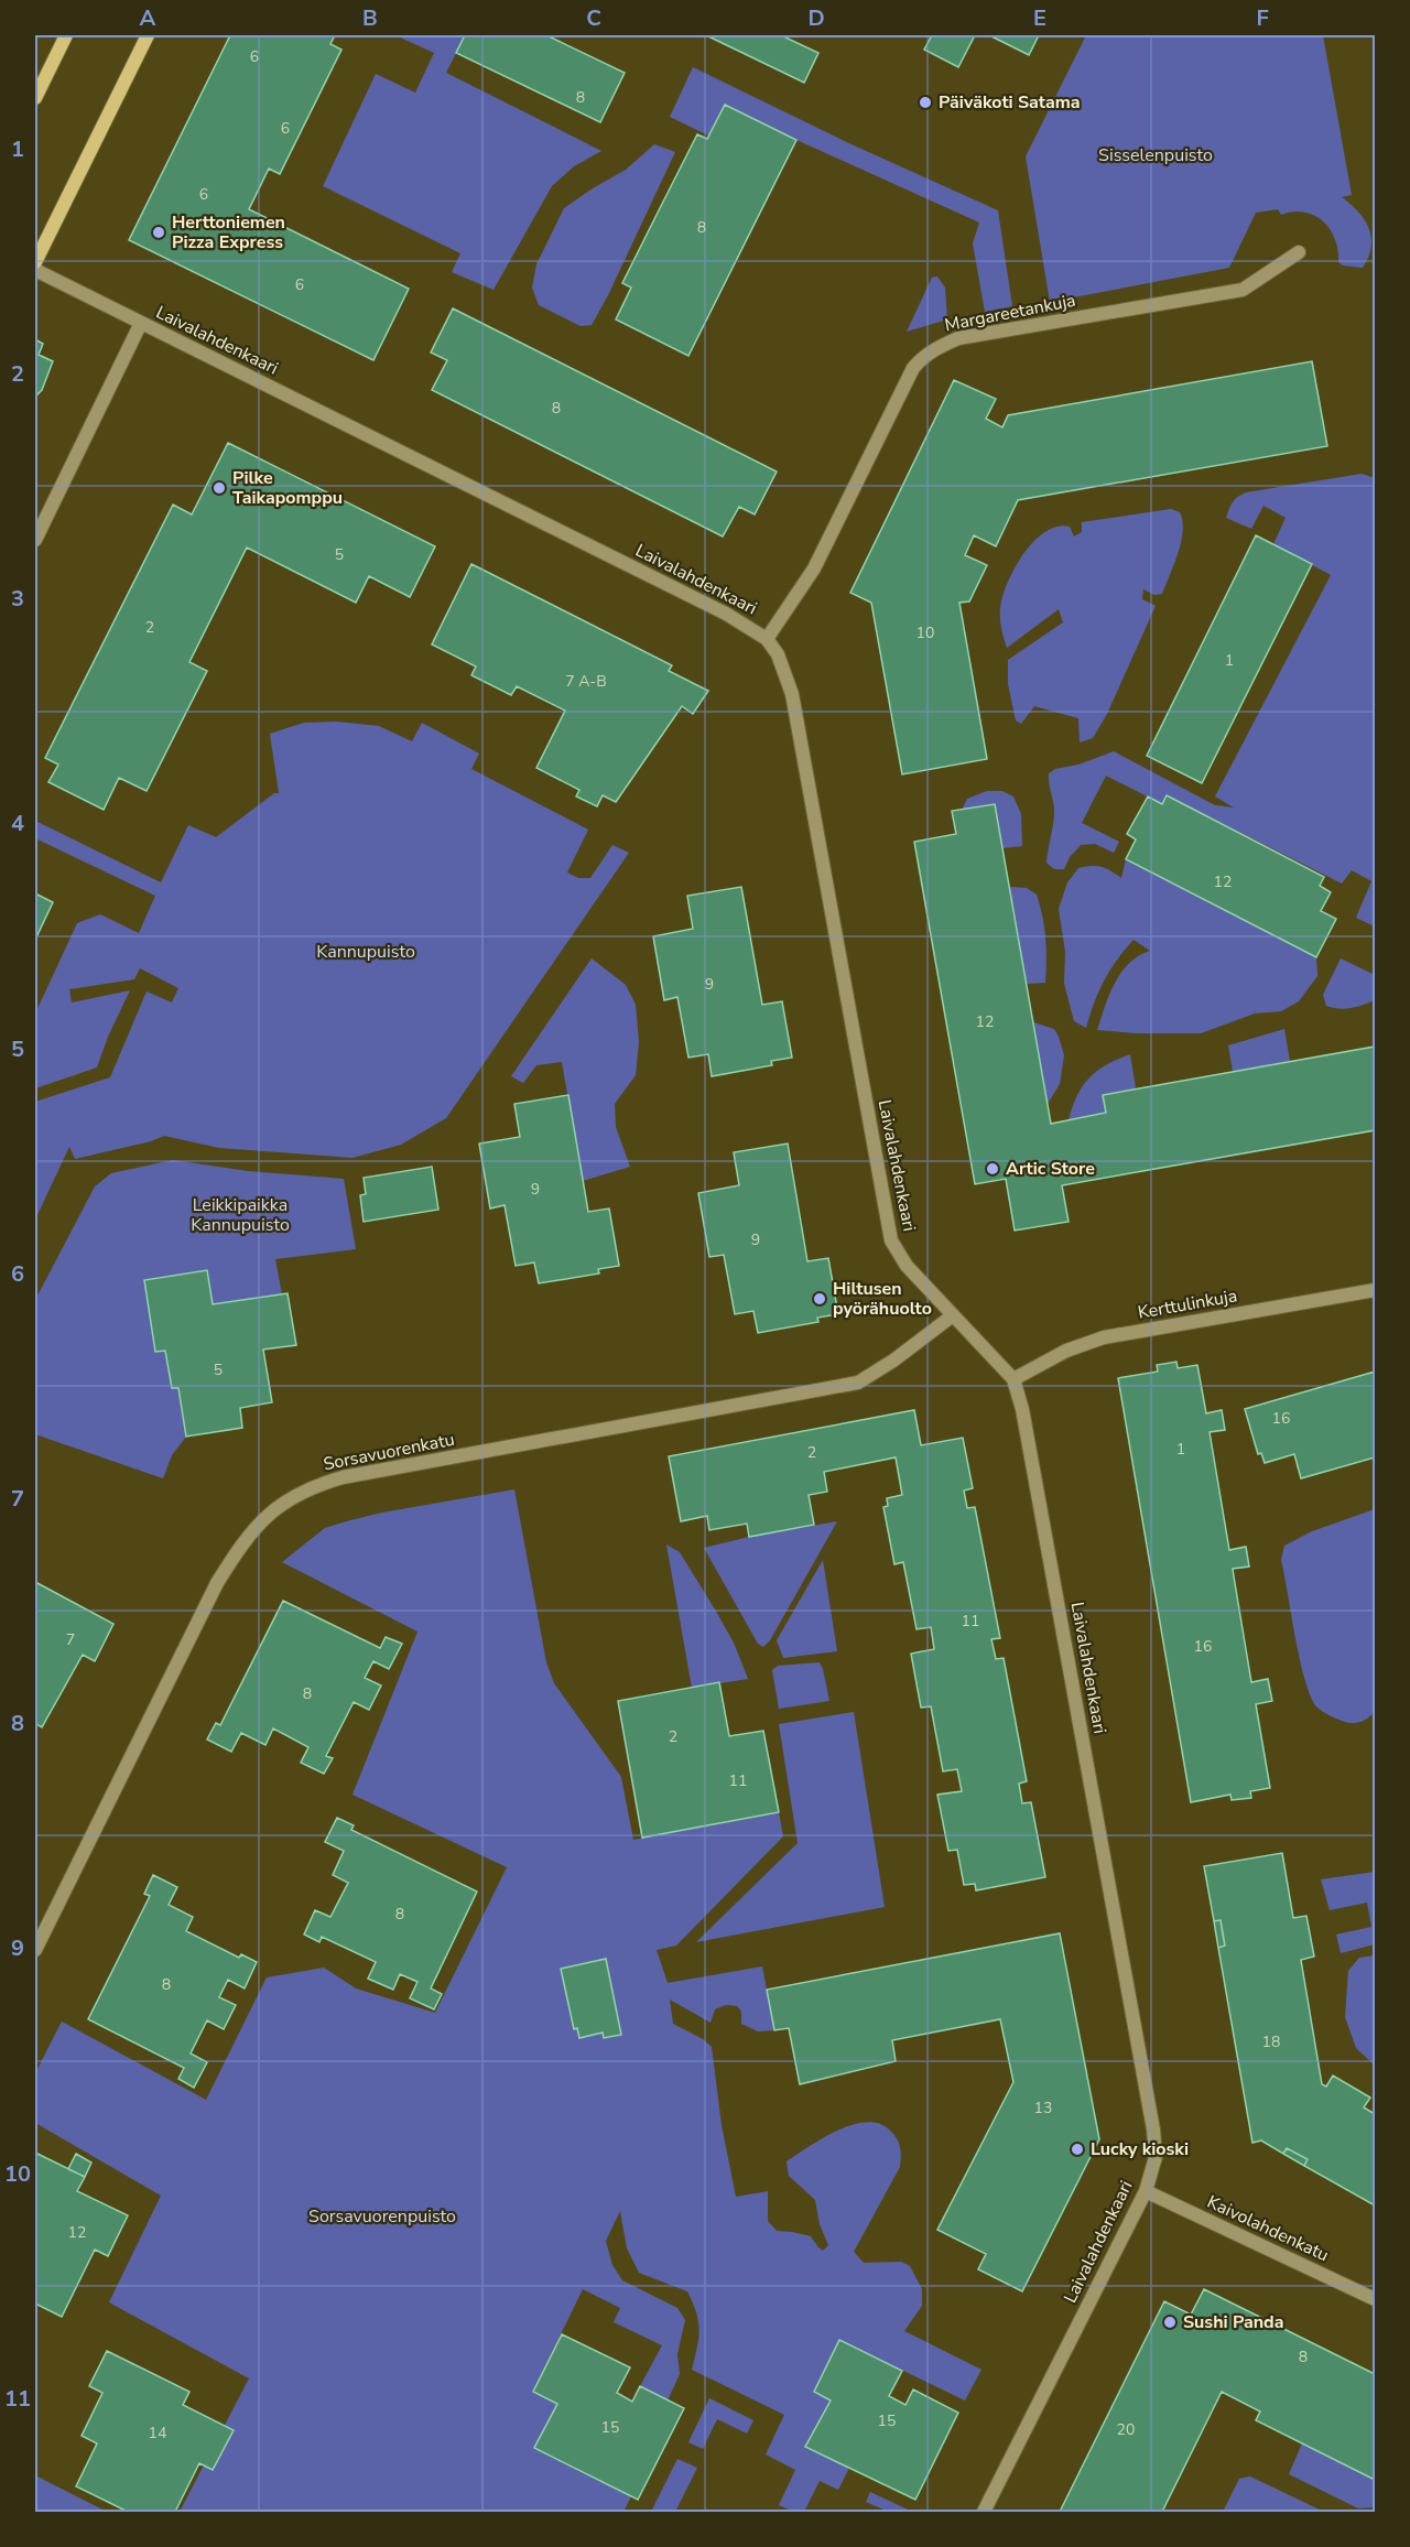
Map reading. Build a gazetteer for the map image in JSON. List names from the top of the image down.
{
  "streets": {
    "street": [
      "Margareetankuja",
      "Laivalahdenkaari",
      "Kerttulinkuja",
      "Sorsavuorenkatu",
      "Kaivolahdenkatu"
    ]
  },
  "crossings": [
    ["Margareetankuja", "Laivalahdenkaari"],
    ["Laivalahdenkaari", "Kerttulinkuja"],
    ["Laivalahdenkaari", "Sorsavuorenkatu"],
    ["Laivalahdenkaari", "Kaivolahdenkatu"]
  ],
  "parks": [
    "Sisselenpuisto",
    "Kannupuisto",
    "Leikkipaikka Kannupuisto",
    "Sorsavuorenpuisto"
  ],
  "places": [
    "Päiväkoti Satama",
    "Herttoniemen Pizza Express",
    "Pilke Taikapomppu",
    "Artic Store",
    "Hiltusen pyörähuolto",
    "Lucky kioski",
    "Sushi Panda"
  ],
  "house_numbers": [
    "6",
    "8",
    "6",
    "6",
    "8",
    "6",
    "8",
    "5",
    "2",
    "10",
    "1",
    "7 A-B",
    "12",
    "9",
    "12",
    "9",
    "9",
    "5",
    "16",
    "1",
    "2",
    "11",
    "7",
    "16",
    "8",
    "2",
    "11",
    "8",
    "8",
    "18",
    "13",
    "12",
    "8",
    "15",
    "15",
    "20",
    "14"
  ],
  "grid": {
    "columns": [
      "A",
      "B",
      "C",
      "D",
      "E",
      "F"
    ],
    "rows": [
      "1",
      "2",
      "3",
      "4",
      "5",
      "6",
      "7",
      "8",
      "9",
      "10",
      "11"
    ]
  }
}
